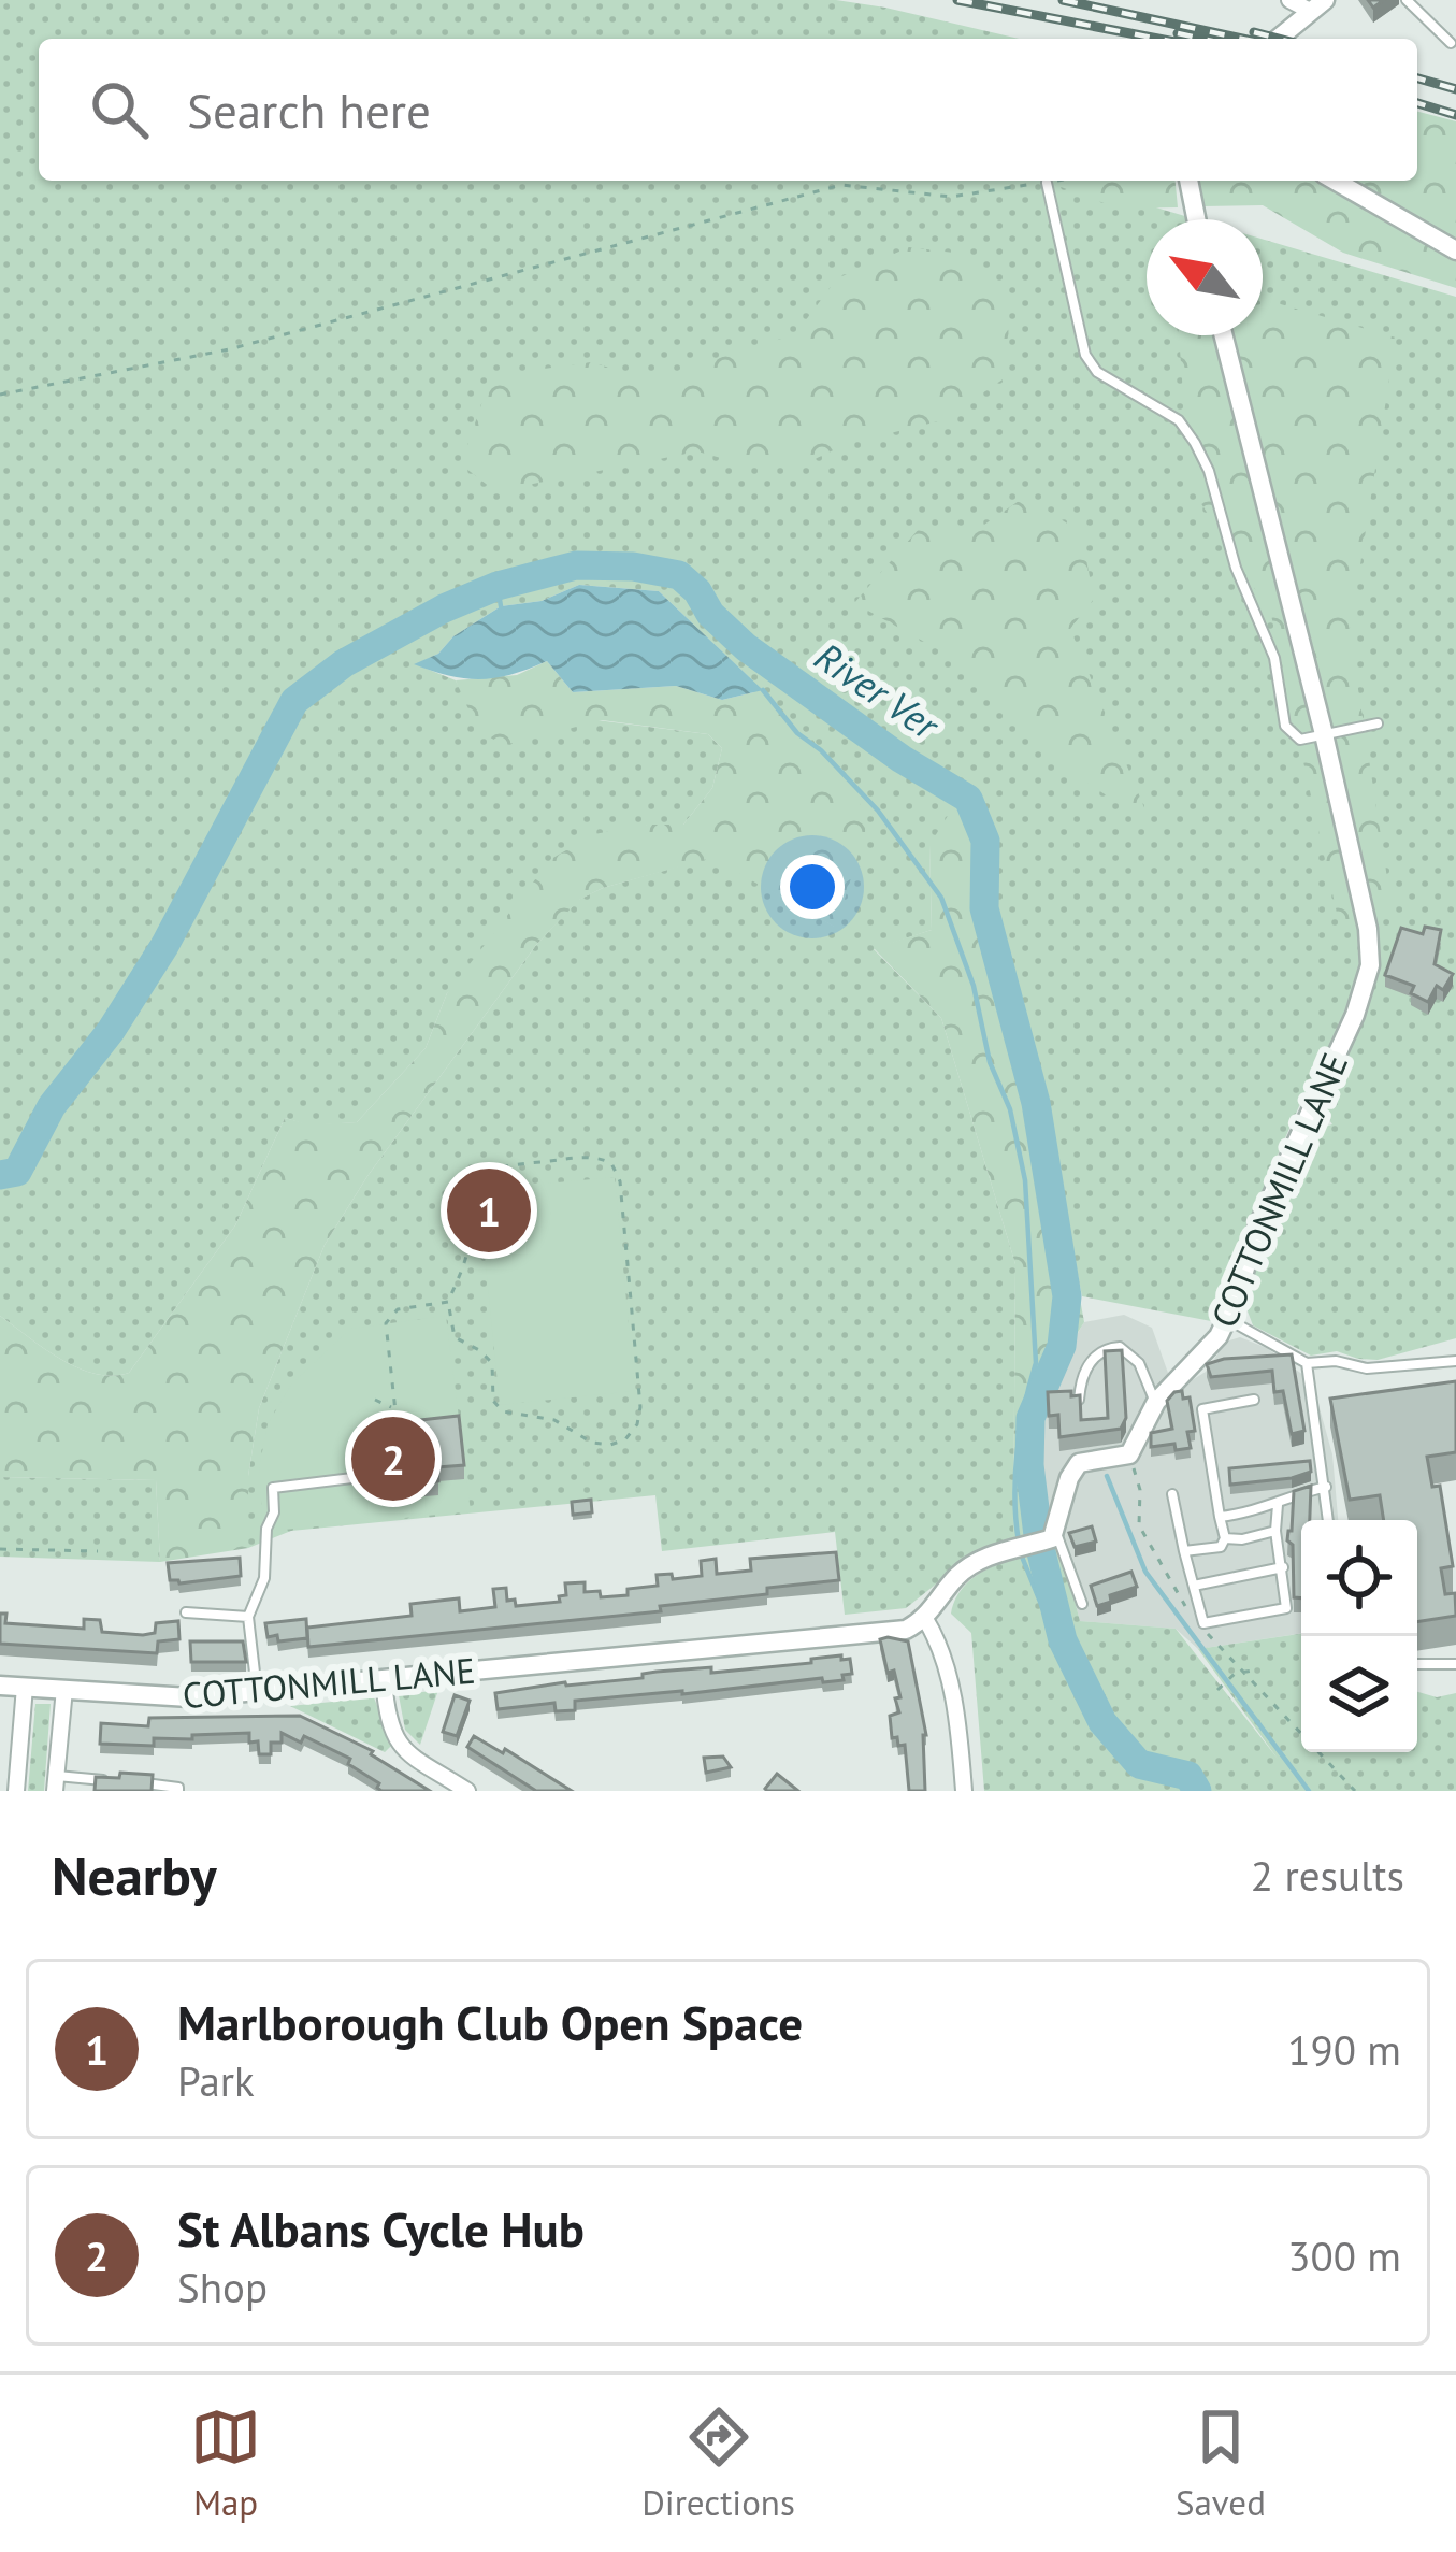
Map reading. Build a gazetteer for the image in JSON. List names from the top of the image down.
{
  "streets": {
    "street": ["COTTONMILL LANE"]
  },
  "water": ["River Ver"],
  "north": "top left",
  "page": {
    "search": "Search here",
    "pins": ["1", "2"],
    "heading": ["Nearby", "2 results"],
    "list": [
      {
        "mark": "1",
        "name": "Marlborough Club Open Space",
        "note": "Park",
        "value": "190 m"
      },
      {
        "mark": "2",
        "name": "St Albans Cycle Hub",
        "note": "Shop",
        "value": "300 m"
      }
    ],
    "nav": ["Map", "Directions", "Saved"]
  }
}
